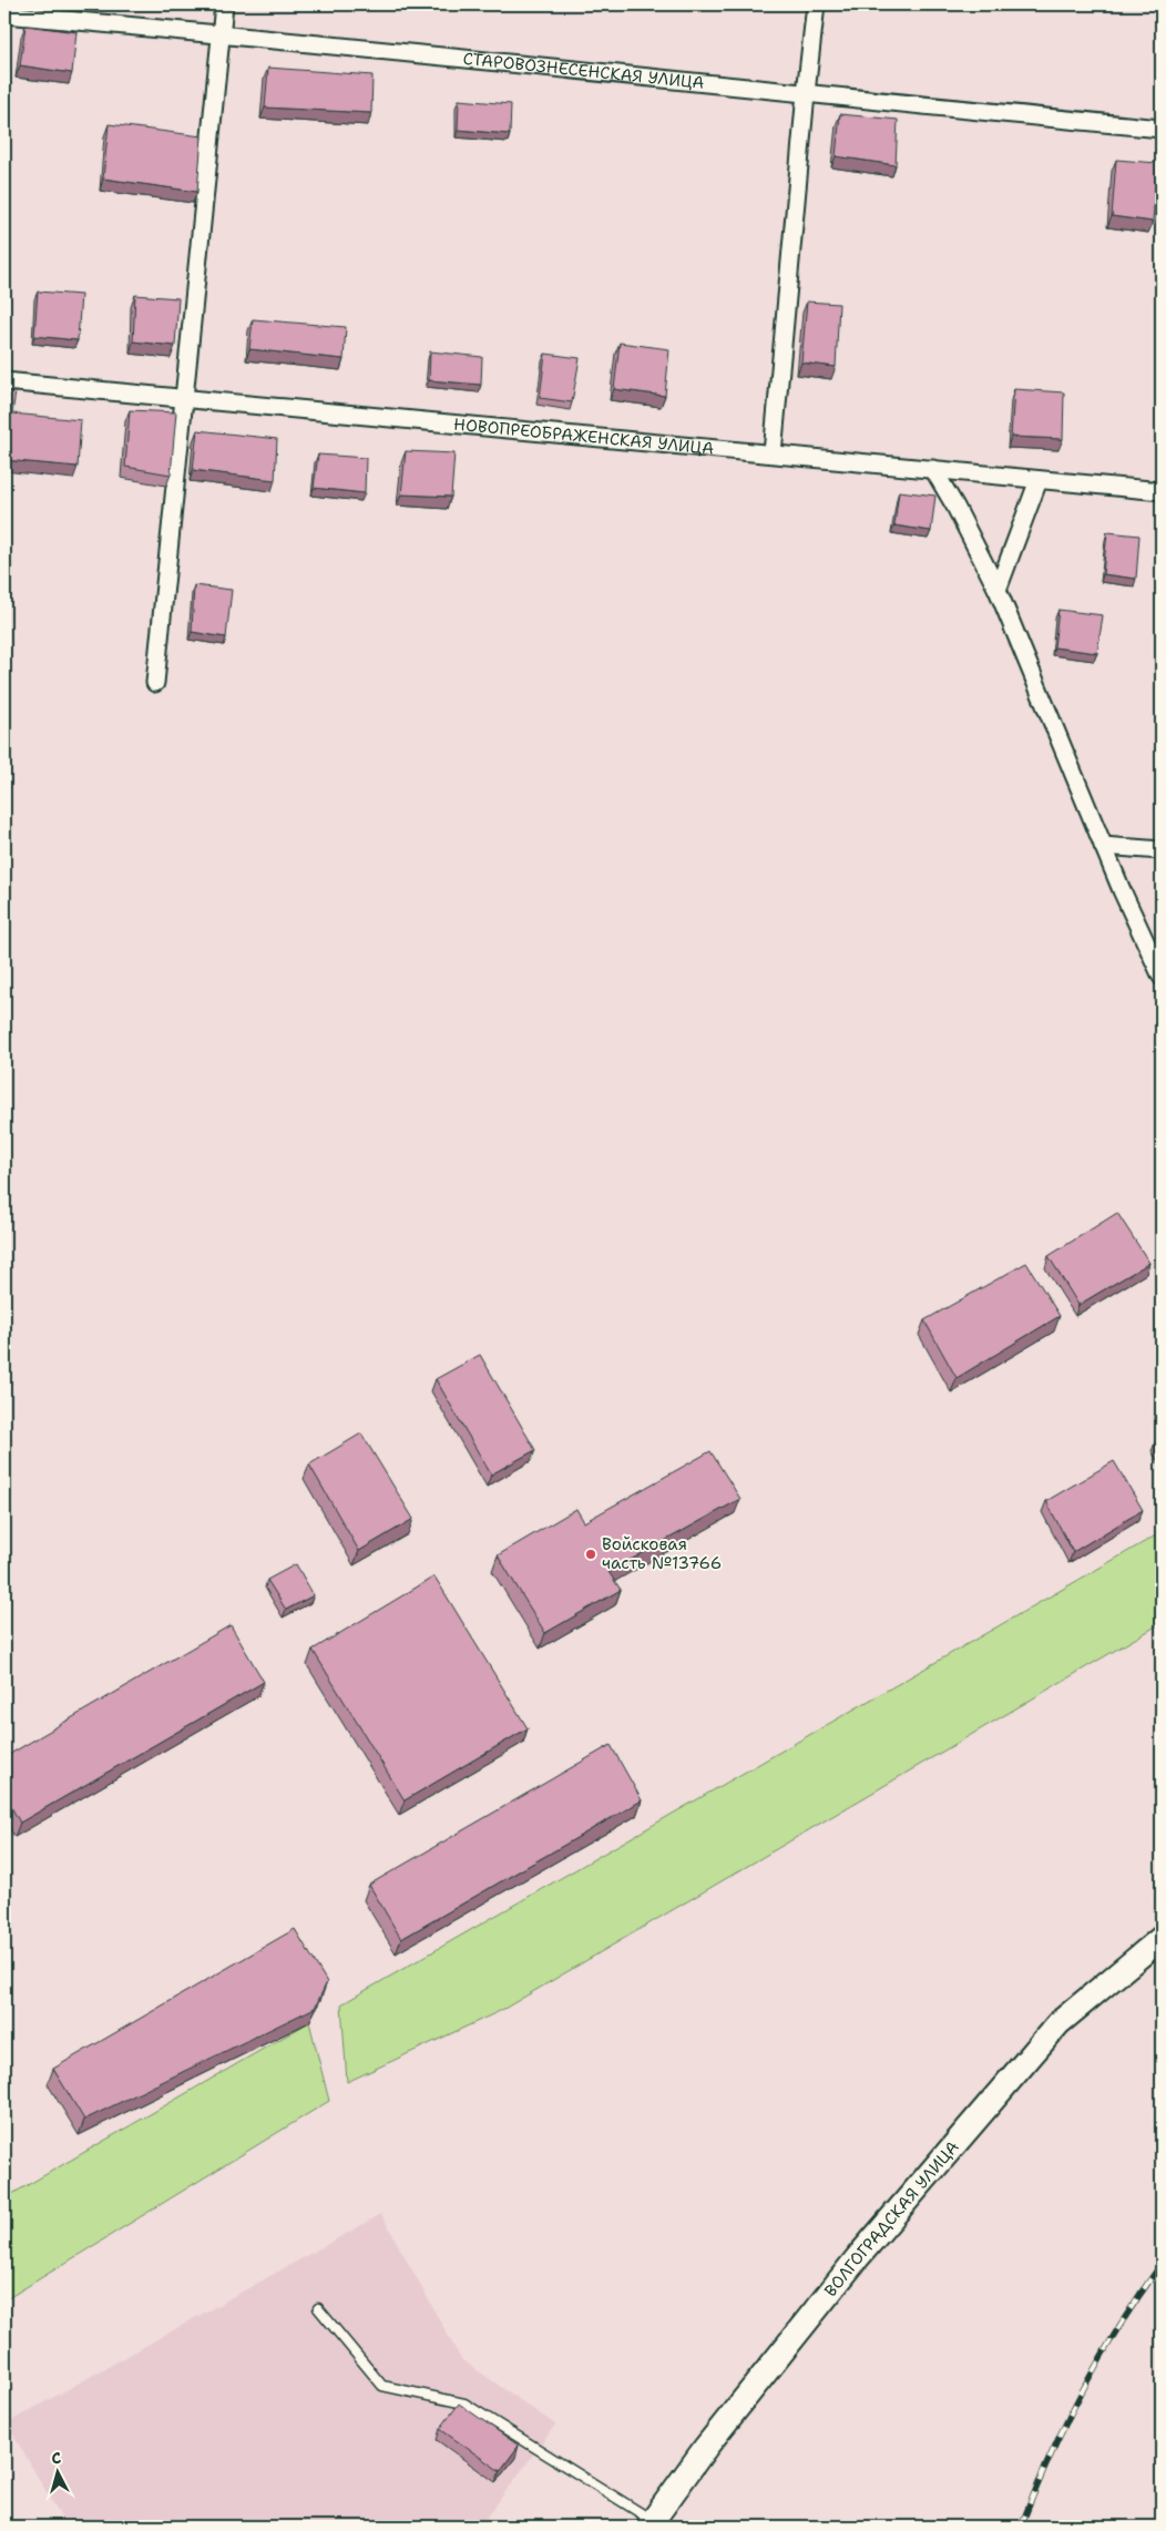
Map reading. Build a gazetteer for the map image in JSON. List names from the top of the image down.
{
  "streets": {
    "main road": ["ВОЛГОГРАДСКАЯ УЛИЦА"],
    "street": ["СТАРОВОЗНЕСЕНСКАЯ УЛИЦА", "НОВОПРЕОБРАЖЕНСКАЯ УЛИЦА"]
  },
  "places": ["Войсковая часть №13766"],
  "north": "top"
}
